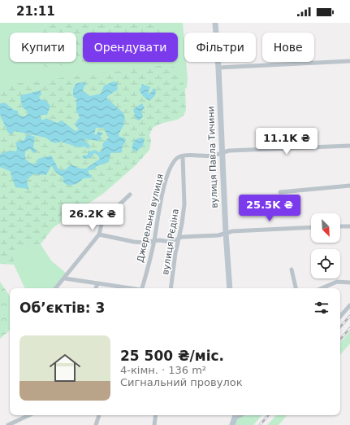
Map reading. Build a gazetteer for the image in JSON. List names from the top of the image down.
{
  "streets": {
    "main road": ["вулиця Павла Тичини"],
    "street": ["Джерельна вулиця", "вулиця Рєдіна"]
  },
  "crossings": [
    ["Джерельна вулиця", "вулиця Рєдіна"]
  ],
  "north": "bottom right",
  "page": {
    "status": "21:11",
    "chip": [
      "Купити",
      "Орендувати",
      "Фільтри",
      "Нове"
    ],
    "price": ["11.1K ₴", "25.5K ₴", "26.2K ₴"],
    "heading": "Об’єктів: 3",
    "list": [
      {
        "name": "25 500 ₴/міс.",
        "note": "4-кімн. · 136 m² · Сигнальний провулок"
      }
    ]
  }
}
